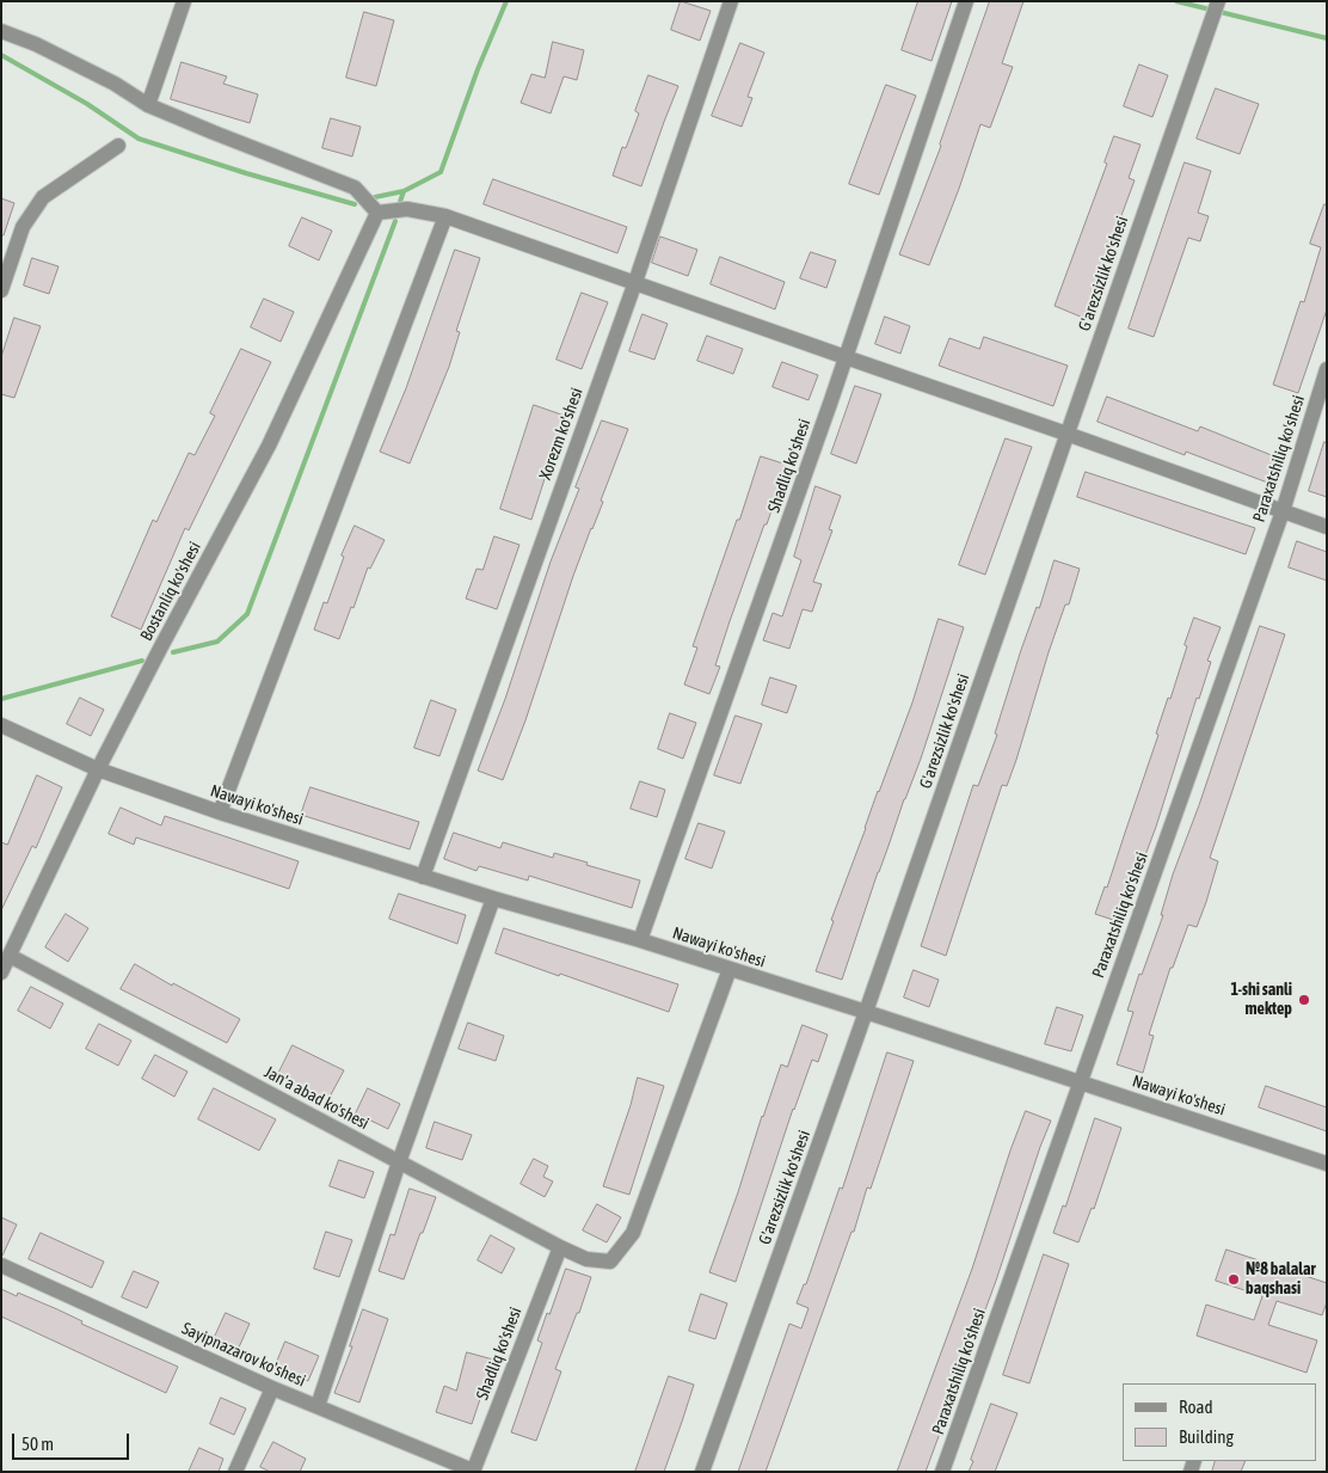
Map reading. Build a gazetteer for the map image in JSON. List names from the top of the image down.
{
  "streets": {
    "street": [
      "G'arezsizlik ko'shesi",
      "Xorezm ko'shesi",
      "Paraxatshiliq ko'shesi",
      "Shadliq ko'shesi",
      "Bostanliq ko'shesi",
      "Nawayi ko'shesi",
      "Jan'a abad ko'shesi",
      "Sayipnazarov ko'shesi"
    ]
  },
  "crossings": [
    ["G'arezsizlik ko'shesi", "Nawayi ko'shesi"],
    ["Xorezm ko'shesi", "Nawayi ko'shesi"],
    ["Paraxatshiliq ko'shesi", "Nawayi ko'shesi"],
    ["Shadliq ko'shesi", "Nawayi ko'shesi"],
    ["Shadliq ko'shesi", "Jan'a abad ko'shesi"],
    ["Shadliq ko'shesi", "Sayipnazarov ko'shesi"],
    ["Bostanliq ko'shesi", "Nawayi ko'shesi"],
    ["Bostanliq ko'shesi", "Jan'a abad ko'shesi"],
    ["Nawayi ko'shesi", "Jan'a abad ko'shesi"]
  ],
  "places": ["1-shi sanli mektep", "№8 balalar baqshasi"],
  "legend": ["Road", "Building"],
  "scale_bar": "50 m"
}
